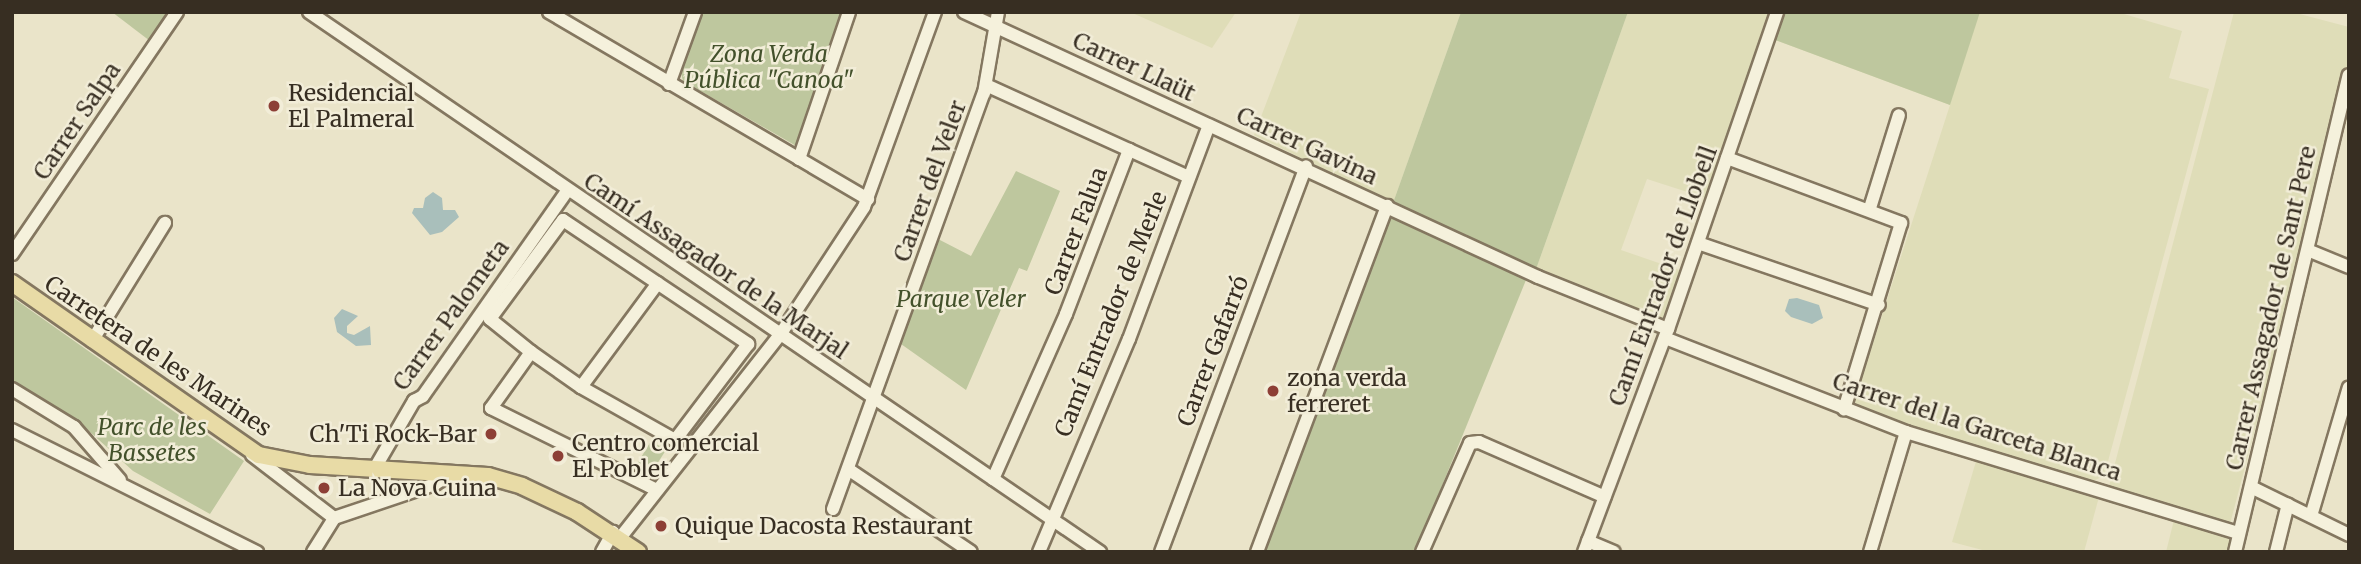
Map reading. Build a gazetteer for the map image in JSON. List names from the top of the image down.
{
  "streets": {
    "main road": ["Carretera de les Marines"],
    "street": [
      "Carrer Llaüt",
      "Carrer Salpa",
      "Carrer Gavina",
      "Carrer del Veler",
      "Carrer Falua",
      "Camí Assagador de la Marjal",
      "Camí Entrador de Llobell",
      "Carrer Assagador de Sant Pere",
      "Camí Entrador de Merle",
      "Carrer Palometa",
      "Carrer Gafarró",
      "Carrer del la Garceta Blanca"
    ]
  },
  "crossings": [
    ["Carrer Llaüt", "Carrer Gavina"],
    ["Carrer Llaüt", "Carrer del Veler"],
    ["Carrer Llaüt", "Camí Entrador de Merle"],
    ["Carrer Gavina", "Camí Entrador de Llobell"],
    ["Carrer Gavina", "Camí Entrador de Merle"],
    ["Carrer Gavina", "Carrer Gafarró"],
    ["Carrer Gavina", "Carrer del la Garceta Blanca"],
    ["Carrer del Veler", "Carrer Falua"],
    ["Carrer del Veler", "Camí Assagador de la Marjal"],
    ["Carrer Falua", "Camí Assagador de la Marjal"],
    ["Carrer Falua", "Camí Entrador de Merle"],
    ["Camí Assagador de la Marjal", "Camí Entrador de Merle"],
    ["Camí Assagador de la Marjal", "Carrer Palometa"],
    ["Camí Entrador de Llobell", "Carrer del la Garceta Blanca"],
    ["Carrer Assagador de Sant Pere", "Carrer del la Garceta Blanca"],
    ["Carrer Palometa", "Carretera de les Marines"]
  ],
  "parks": ["Zona Verda Pública \"Canoa\"", "Parque Veler", "Parc de les Bassetes"],
  "places": [
    "Residencial El Palmeral",
    "zona verda ferreret",
    "Ch'Ti Rock-Bar",
    "Centro comercial El Poblet",
    "La Nova Cuina",
    "Quique Dacosta Restaurant"
  ]
}
